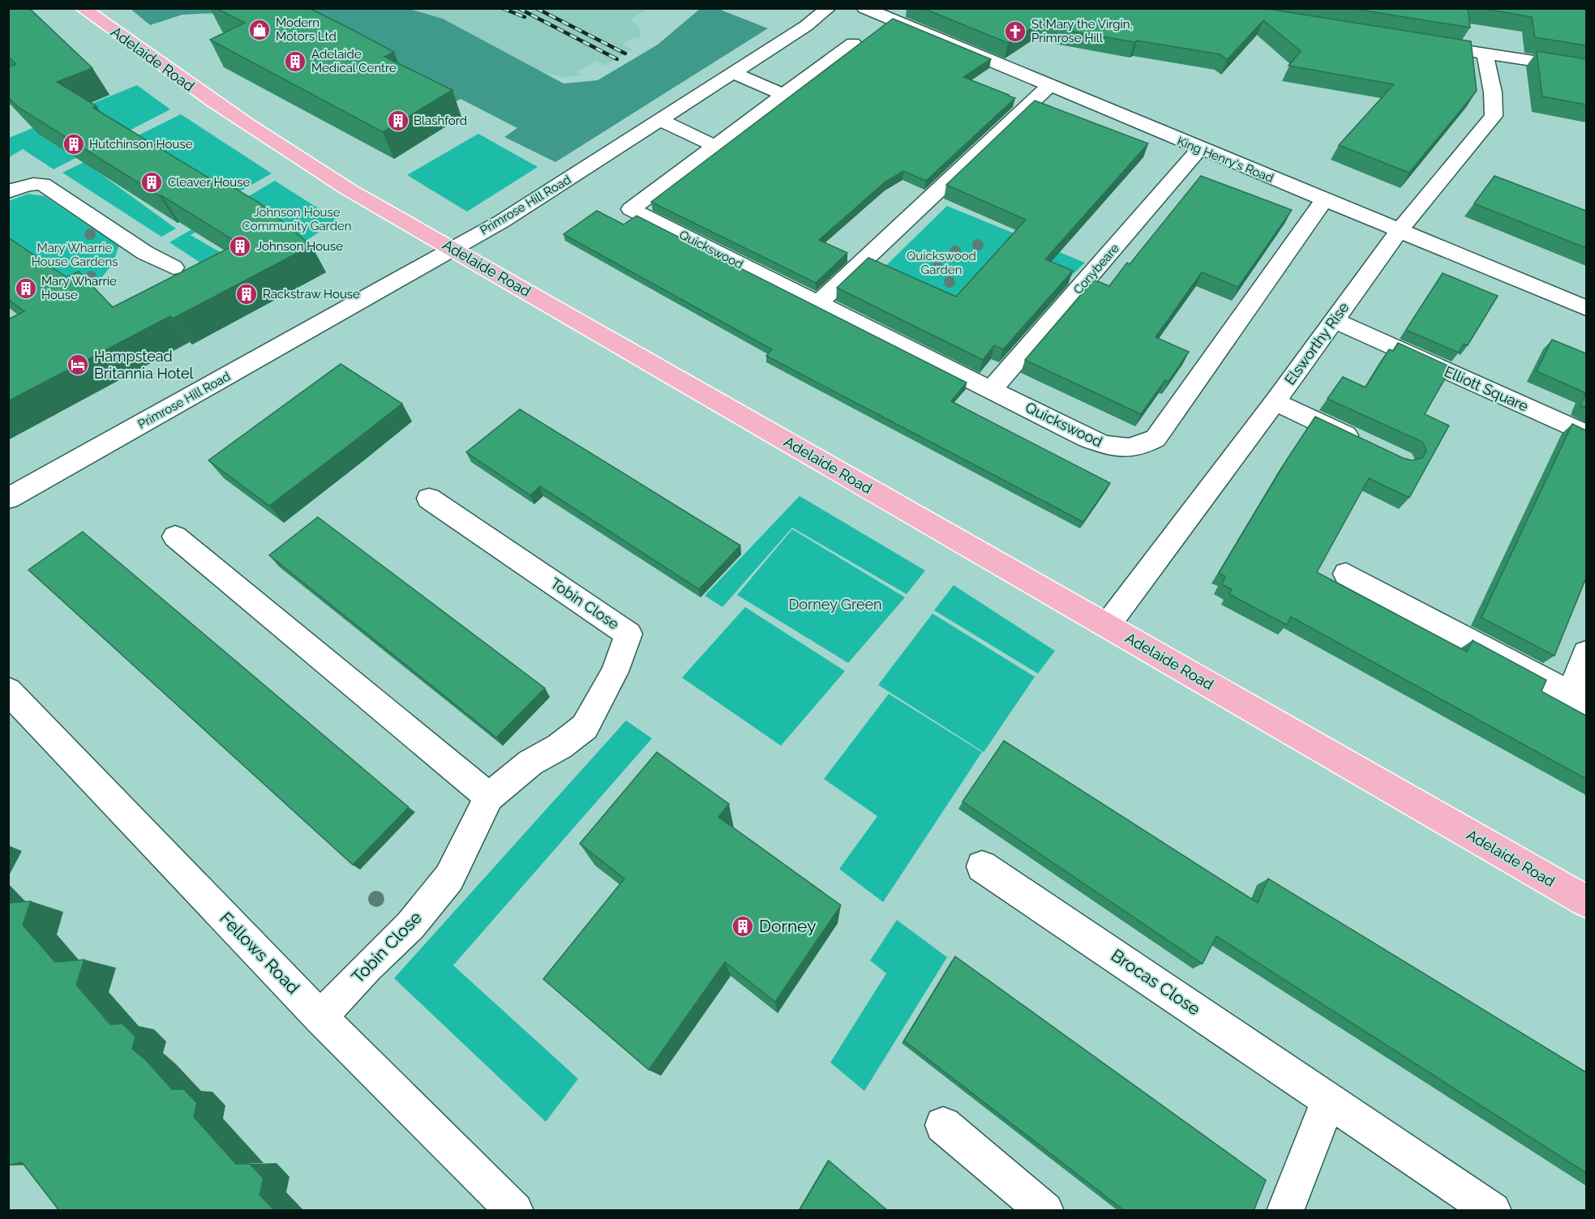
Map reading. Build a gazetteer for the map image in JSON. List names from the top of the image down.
{
  "streets": {
    "main road": ["Adelaide Road"],
    "street": [
      "King Henry's Road",
      "Primrose Hill Road",
      "Quickswood",
      "Conybeare",
      "Elsworthy Rise",
      "Elliott Square",
      "Tobin Close",
      "Fellows Road",
      "Brocas Close"
    ]
  },
  "crossings": [
    ["Adelaide Road", "Primrose Hill Road"],
    ["Adelaide Road", "Elsworthy Rise"],
    ["King Henry's Road", "Quickswood"],
    ["King Henry's Road", "Conybeare"],
    ["King Henry's Road", "Elsworthy Rise"],
    ["Quickswood", "Conybeare"],
    ["Elsworthy Rise", "Elliott Square"],
    ["Tobin Close", "Fellows Road"]
  ],
  "parks": [
    "Johnson House Community Garden",
    "Mary Wharrie House Gardens",
    "Quickswood Garden",
    "Dorney Green"
  ],
  "places": {
    "shop": ["Modern Motors Ltd"],
    "church": ["St Mary the Virgin, Primrose Hill"],
    "building": [
      "Adelaide Medical Centre",
      "Blashford",
      "Hutchinson House",
      "Cleaver House",
      "Johnson House",
      "Mary Wharrie House",
      "Rackstraw House",
      "Dorney"
    ],
    "hotel": ["Hampstead Britannia Hotel"]
  }
}
